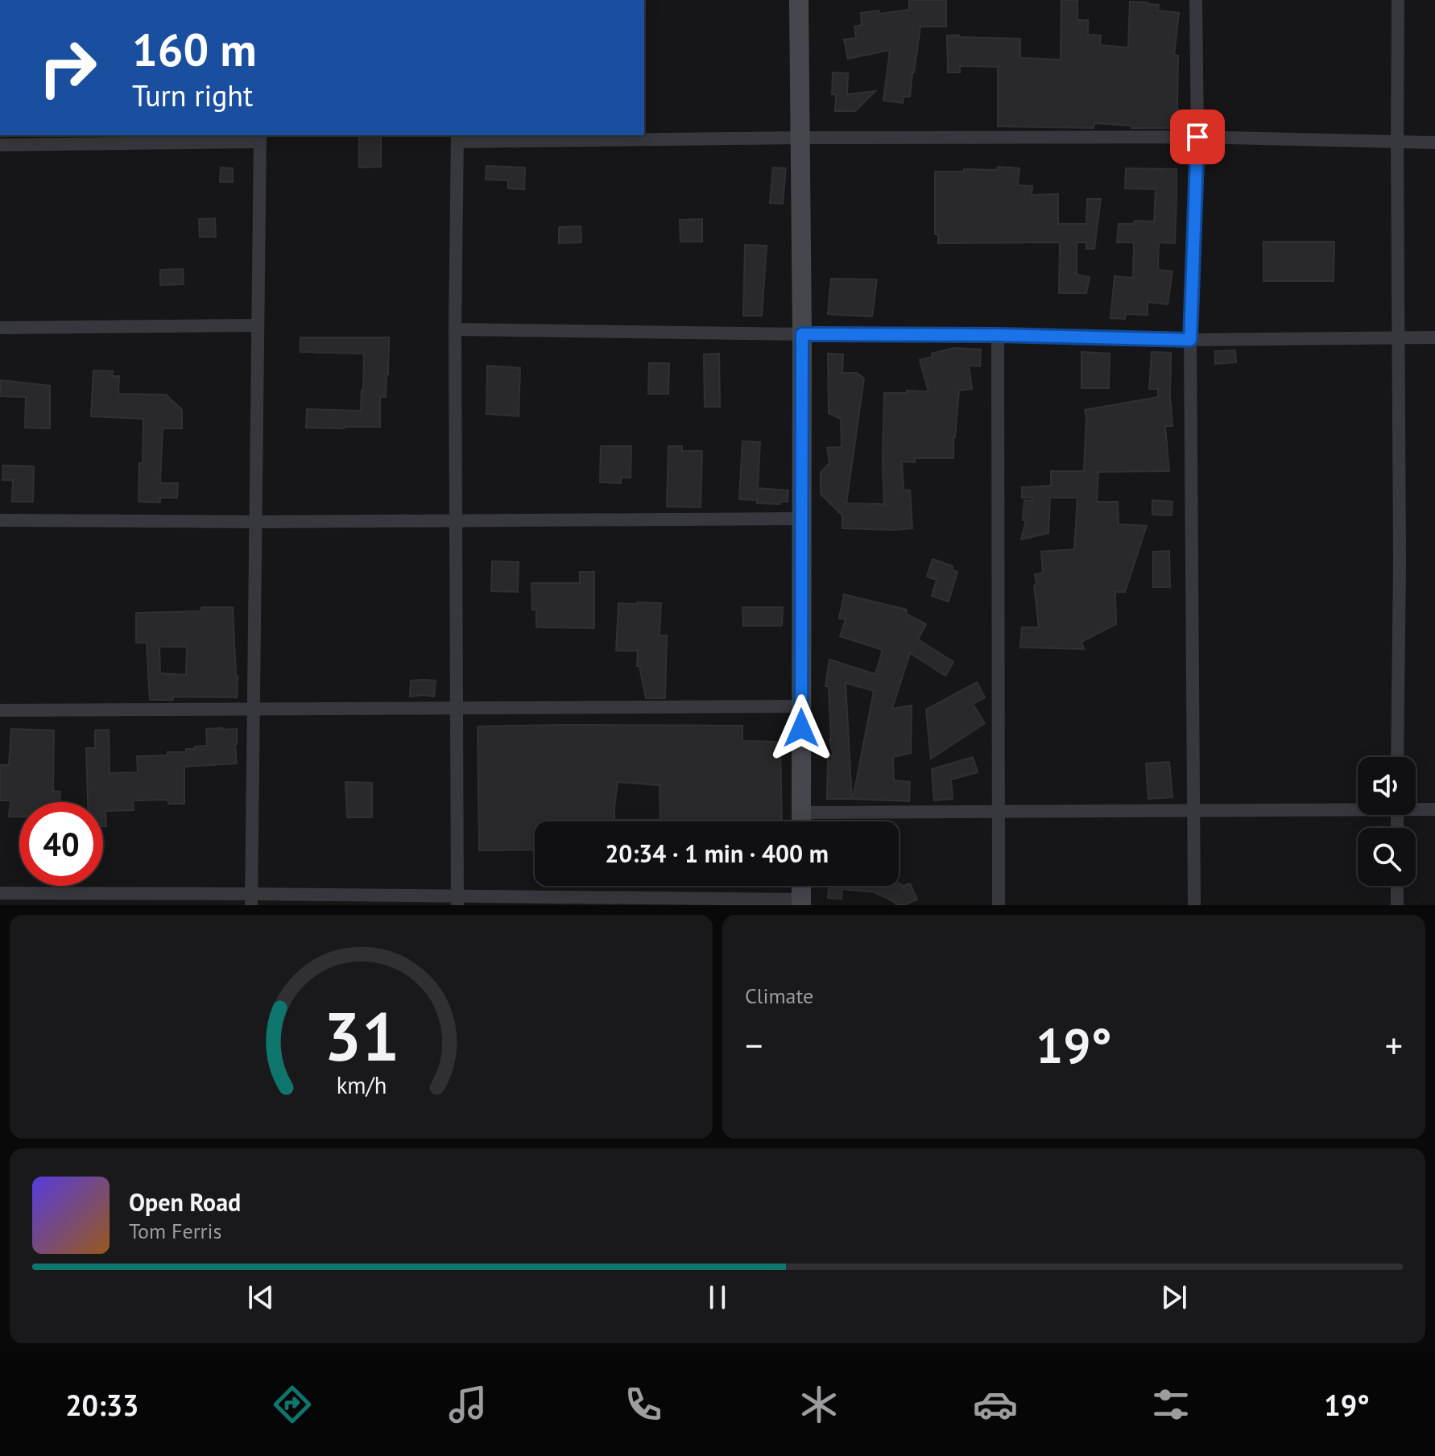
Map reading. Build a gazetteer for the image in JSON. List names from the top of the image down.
{
  "page": {
    "turn": ["160 m", "Turn right"],
    "limit": "40",
    "trip": "20:34 · 1 min · 400 m",
    "tile": "Climate",
    "heat": ["−", "19°", "+"],
    "song": ["Open Road", "Tom Ferris"],
    "tabs": ["20:33", "19°"],
    "gauge": ["31", "km/h"]
  }
}
